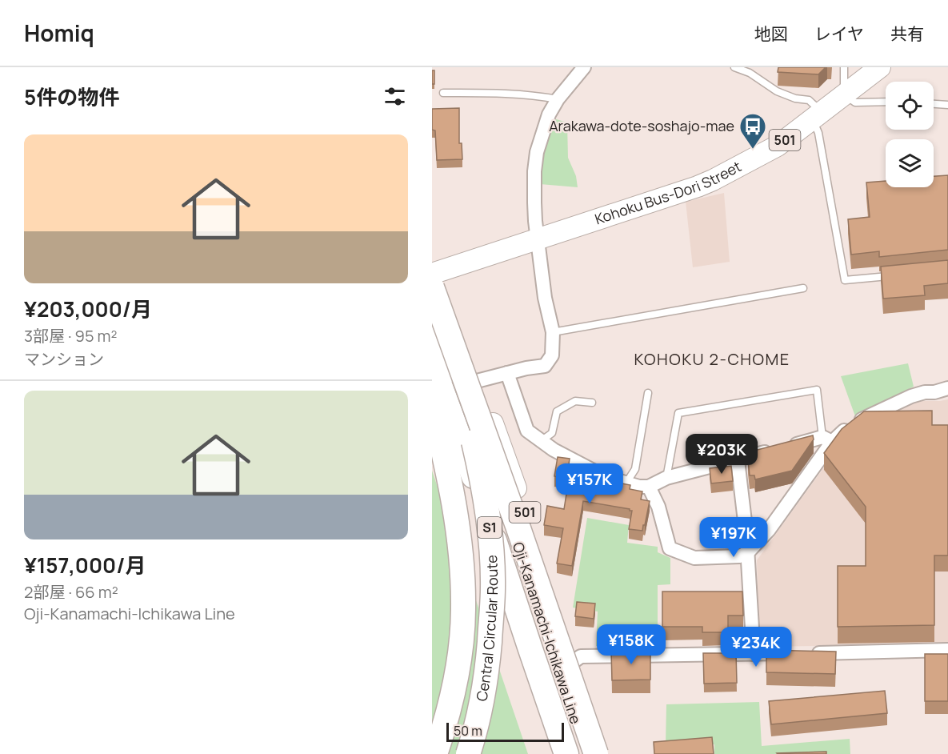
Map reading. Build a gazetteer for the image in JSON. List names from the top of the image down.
{
  "streets": {
    "highway": ["S1", "Central Circular Route"],
    "main road": ["501", "Kohoku Bus-Dori Street", "Oji-Kanamachi-Ichikawa Line"]
  },
  "crossings": [
    ["Kohoku Bus-Dori Street", "S1"],
    ["Kohoku Bus-Dori Street", "Oji-Kanamachi-Ichikawa Line"],
    ["S1", "Oji-Kanamachi-Ichikawa Line"]
  ],
  "districts": ["KOHOKU 2-CHOME"],
  "places": {
    "bus stop": ["Arakawa-dote-soshajo-mae"]
  },
  "scale_bar": "50 m",
  "page": {
    "header": "Homiq",
    "nav": ["地図", "レイヤ", "共有"],
    "heading": "5件の物件",
    "list": [
      {
        "name": "¥203,000/月",
        "note": "3部屋 · 95 m² · マンション"
      },
      {
        "name": "¥157,000/月",
        "note": "2部屋 · 66 m² · Oji-Kanamachi-Ichikawa Line"
      }
    ],
    "price": [
      "¥203K",
      "¥157K",
      "¥197K",
      "¥158K",
      "¥234K"
    ],
    "scale": "50 m"
  }
}
